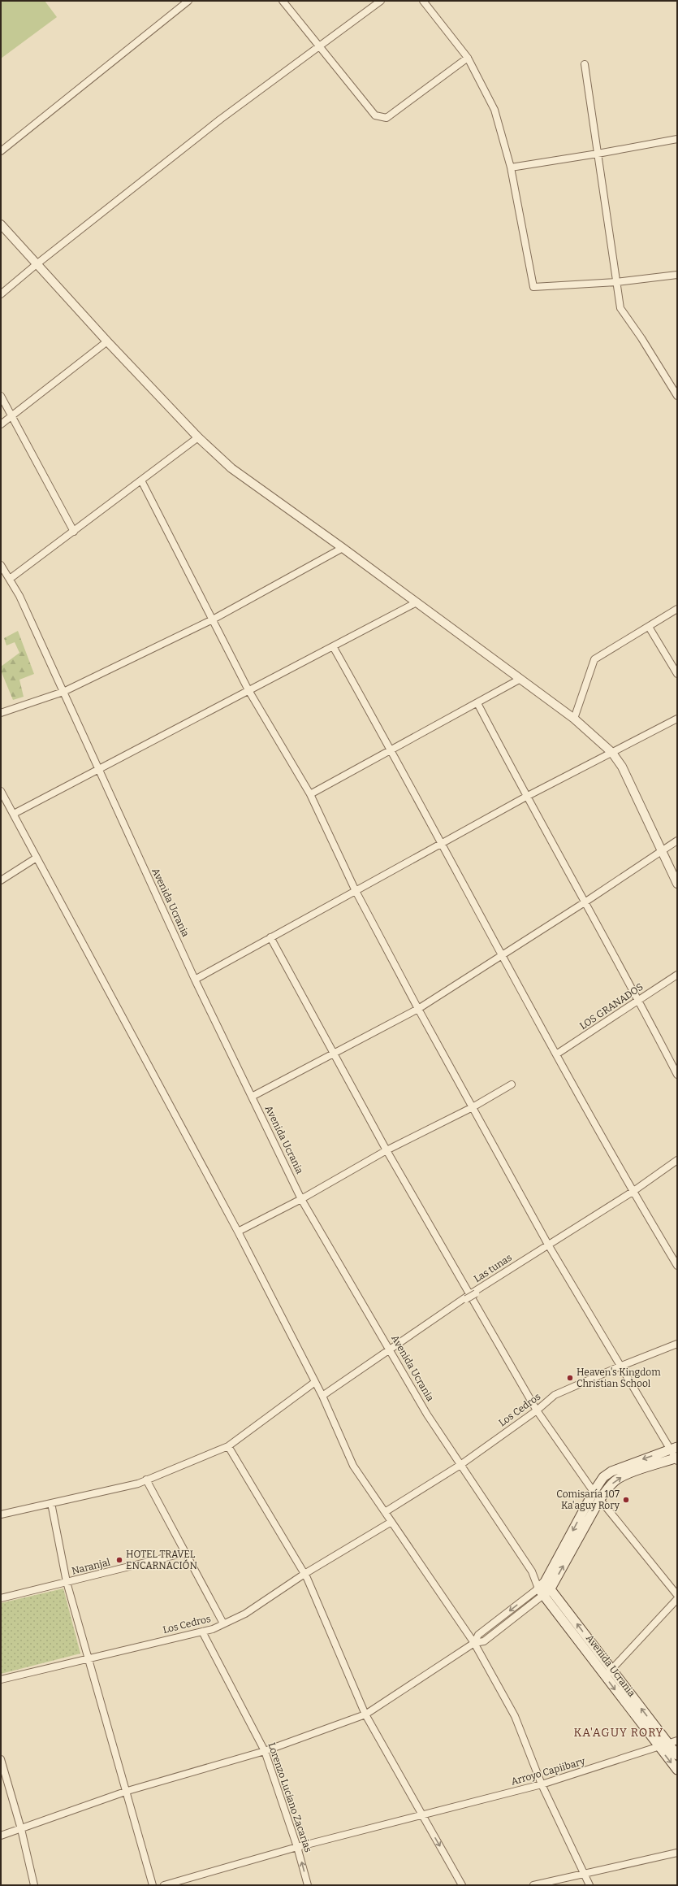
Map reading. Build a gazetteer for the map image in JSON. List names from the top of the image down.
{
  "streets": {
    "main road": ["Avenida Ucrania"],
    "street": [
      "LOS GRANADOS",
      "Las tunas",
      "Los Cedros",
      "Naranjal",
      "Arroyo Capiibary",
      "Lorenzo Luciano Zacarias"
    ]
  },
  "crossings": [
    ["Avenida Ucrania", "Las tunas"],
    ["Avenida Ucrania", "Los Cedros"],
    ["Avenida Ucrania", "Arroyo Capiibary"],
    ["Los Cedros", "Lorenzo Luciano Zacarias"],
    ["Arroyo Capiibary", "Lorenzo Luciano Zacarias"]
  ],
  "districts": ["KA'AGUY RORY"],
  "places": ["Heaven's Kingdom Christian School", "Comisaría 107 Ka'aguy Rory", "HOTEL TRAVEL ENCARNACIÓN"]
}
